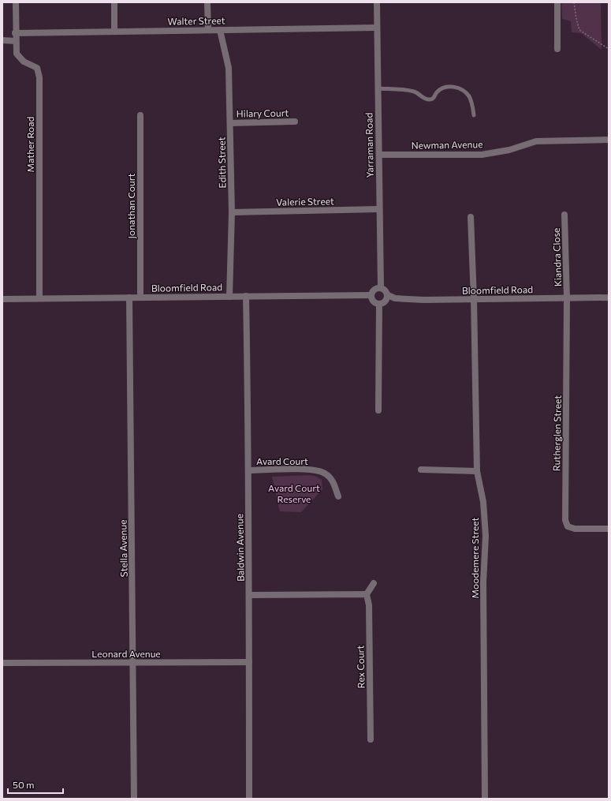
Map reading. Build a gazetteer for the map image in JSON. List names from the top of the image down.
{
  "streets": {
    "street": [
      "Walter Street",
      "Hilary Court",
      "Mather Road",
      "Newman Avenue",
      "Yarraman Road",
      "Edith Street",
      "Valerie Street",
      "Jonathan Court",
      "Kiandra Close",
      "Bloomfield Road",
      "Rutherglen Street",
      "Avard Court",
      "Baldwin Avenue",
      "Stella Avenue",
      "Moodemere Street",
      "Leonard Avenue",
      "Rex Court"
    ]
  },
  "crossings": [
    ["Walter Street", "Mather Road"],
    ["Walter Street", "Yarraman Road"],
    ["Walter Street", "Edith Street"],
    ["Hilary Court", "Edith Street"],
    ["Mather Road", "Bloomfield Road"],
    ["Newman Avenue", "Yarraman Road"],
    ["Yarraman Road", "Valerie Street"],
    ["Yarraman Road", "Bloomfield Road"],
    ["Edith Street", "Valerie Street"],
    ["Edith Street", "Bloomfield Road"],
    ["Jonathan Court", "Bloomfield Road"],
    ["Kiandra Close", "Bloomfield Road"],
    ["Kiandra Close", "Rutherglen Street"],
    ["Bloomfield Road", "Rutherglen Street"],
    ["Bloomfield Road", "Baldwin Avenue"],
    ["Bloomfield Road", "Stella Avenue"],
    ["Bloomfield Road", "Moodemere Street"],
    ["Avard Court", "Baldwin Avenue"],
    ["Baldwin Avenue", "Leonard Avenue"],
    ["Stella Avenue", "Leonard Avenue"]
  ],
  "parks": ["Avard Court Reserve"],
  "scale_bar": "50 m"
}
